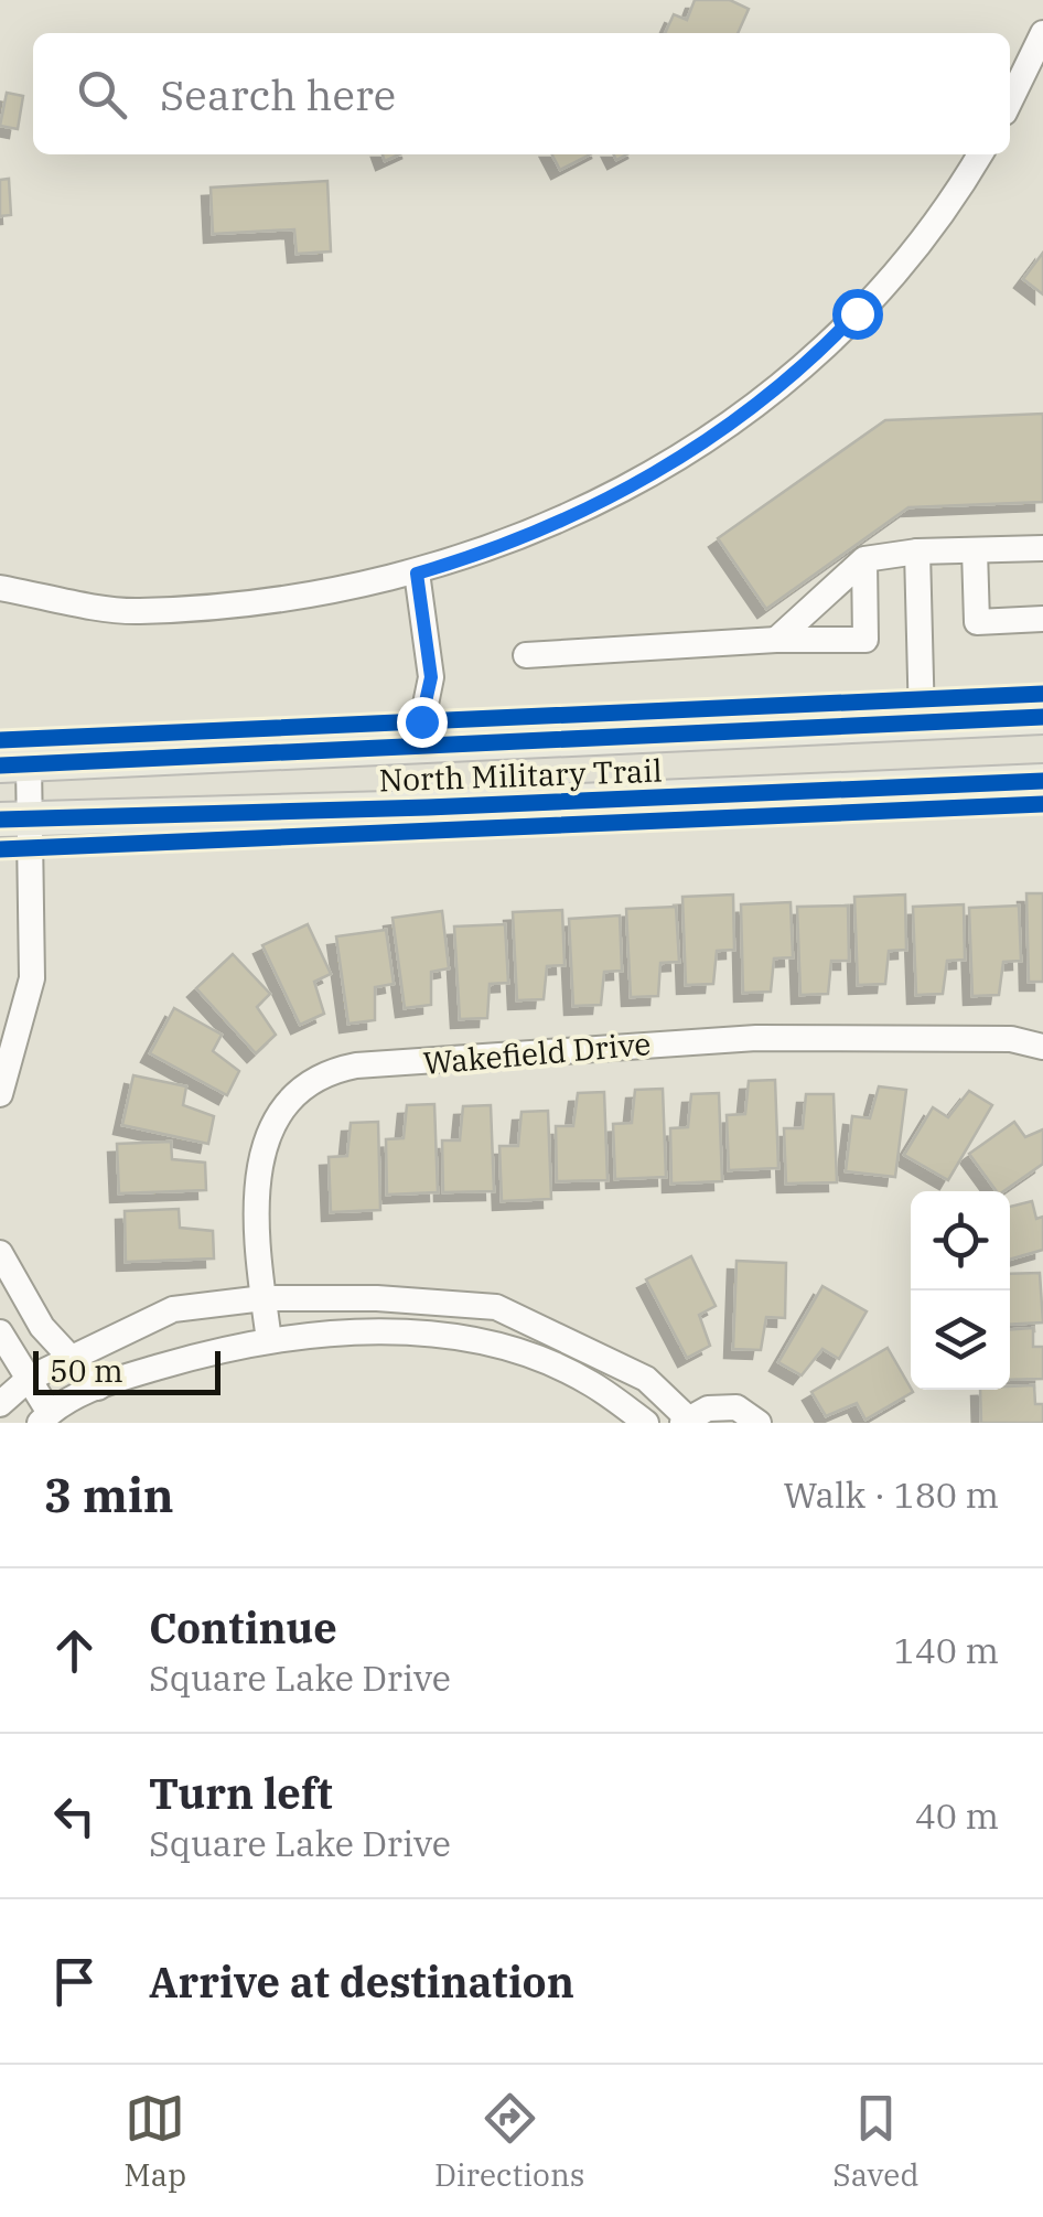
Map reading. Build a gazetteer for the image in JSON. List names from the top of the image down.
{
  "streets": {
    "main road": ["North Military Trail"],
    "street": ["Wakefield Drive"]
  },
  "scale_bar": "50 m",
  "page": {
    "search": "Search here",
    "scale": "50 m",
    "heading": ["3 min", "Walk · 180 m"],
    "list": [
      ["Continue", "Square Lake Drive", "140 m"],
      ["Turn left", "Square Lake Drive", "40 m"],
      "Arrive at destination"
    ],
    "nav": ["Map", "Directions", "Saved"]
  }
}
